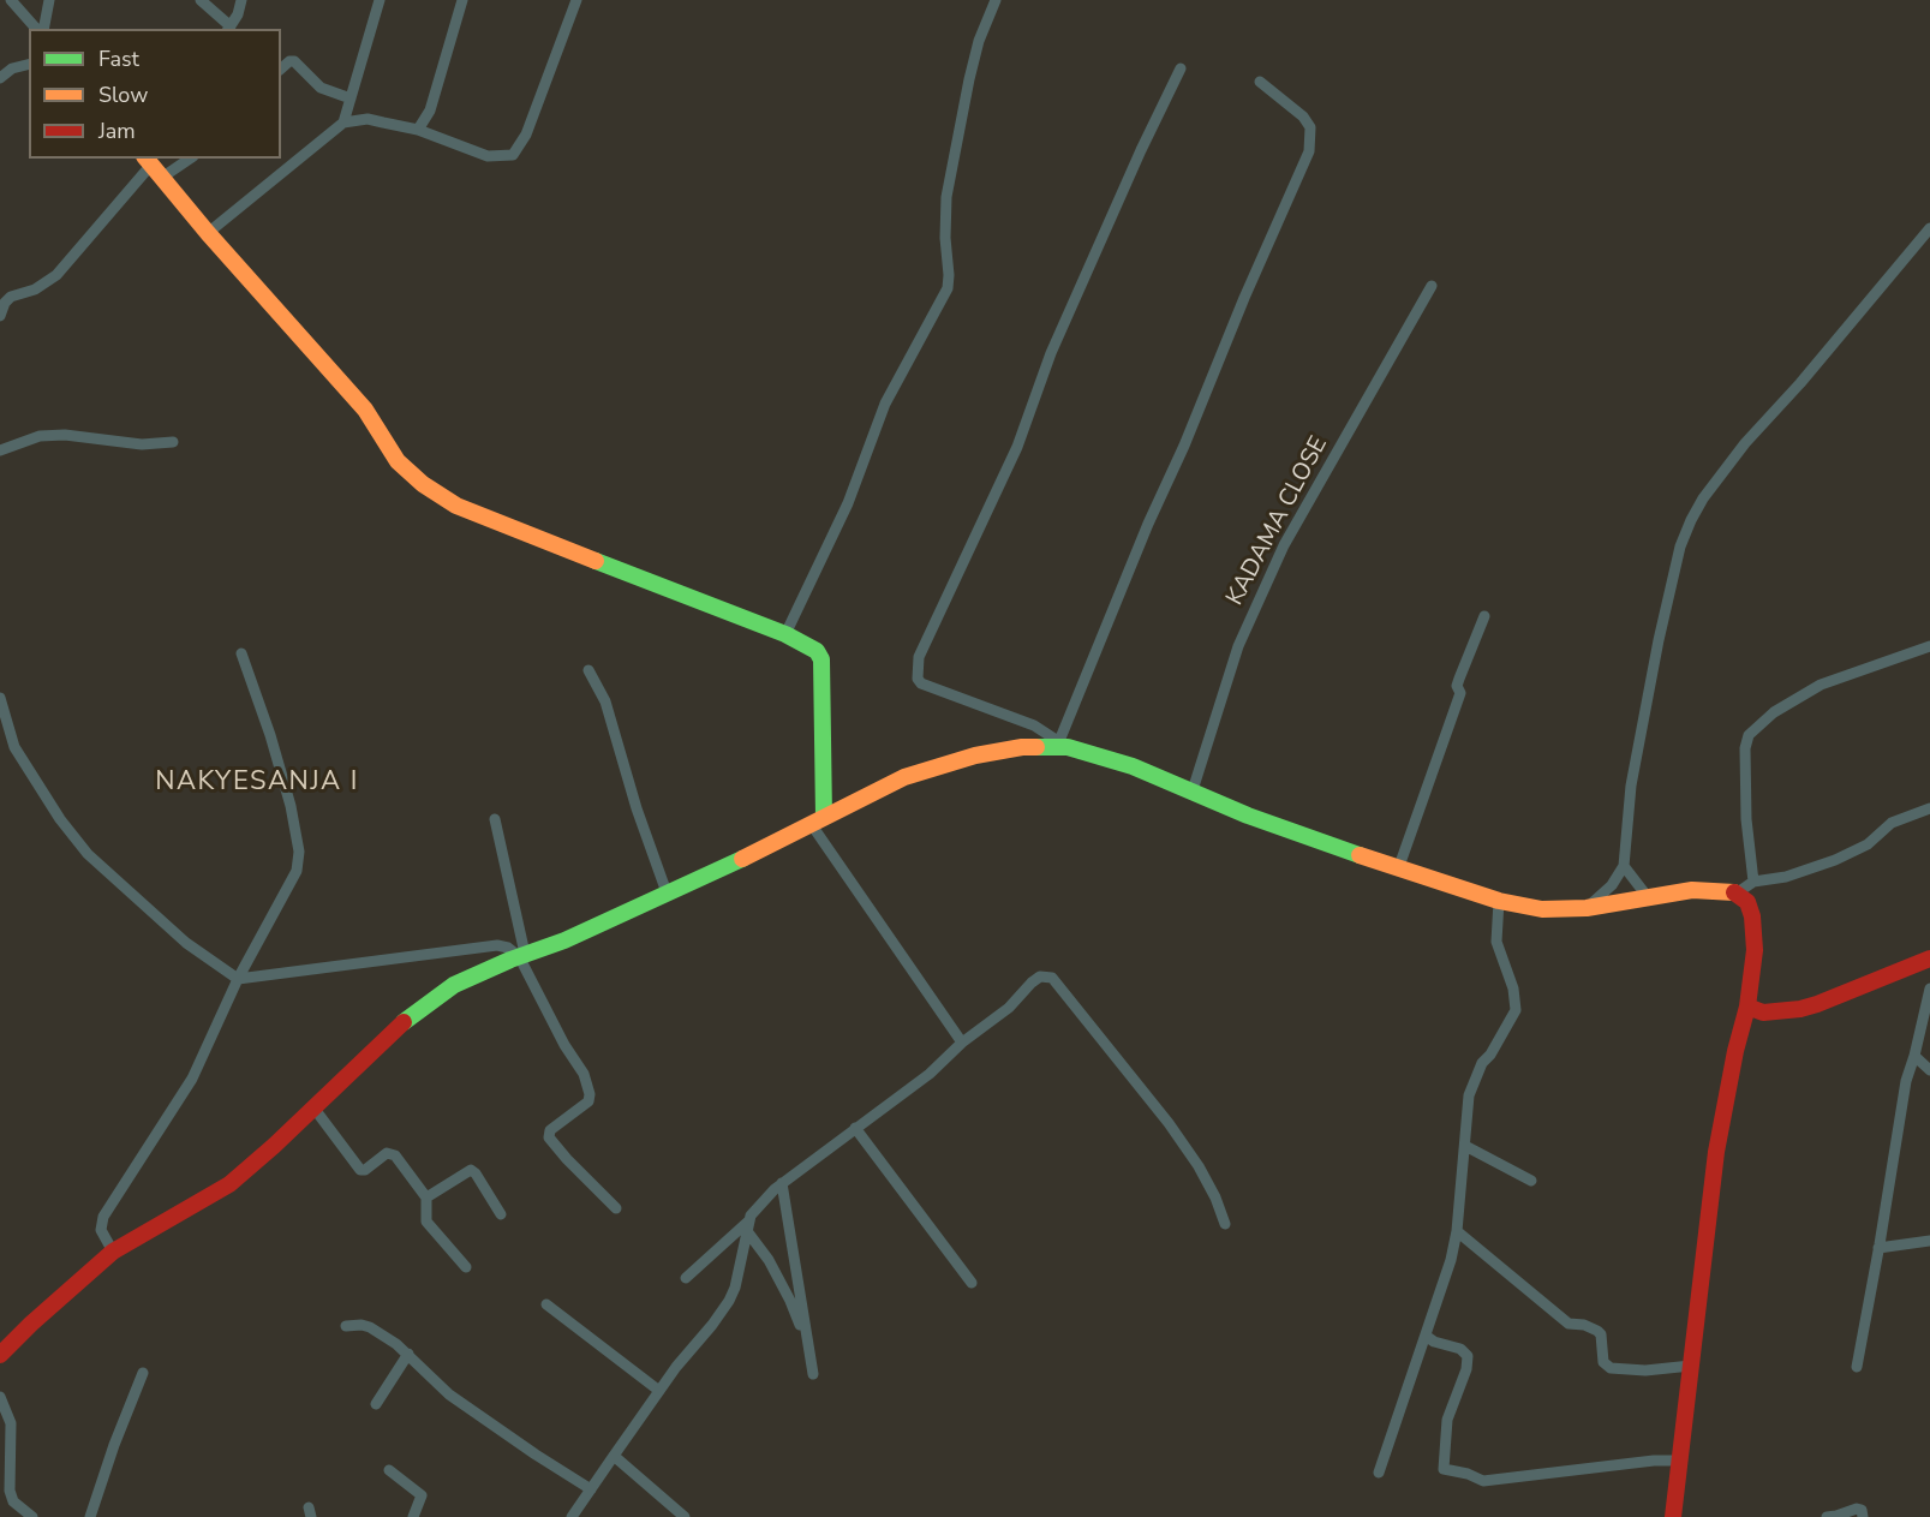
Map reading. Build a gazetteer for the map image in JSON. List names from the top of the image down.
{
  "streets": {
    "street": ["KADAMA CLOSE"]
  },
  "districts": ["NAKYESANJA I"],
  "legend": ["Fast", "Slow", "Jam"]
}
